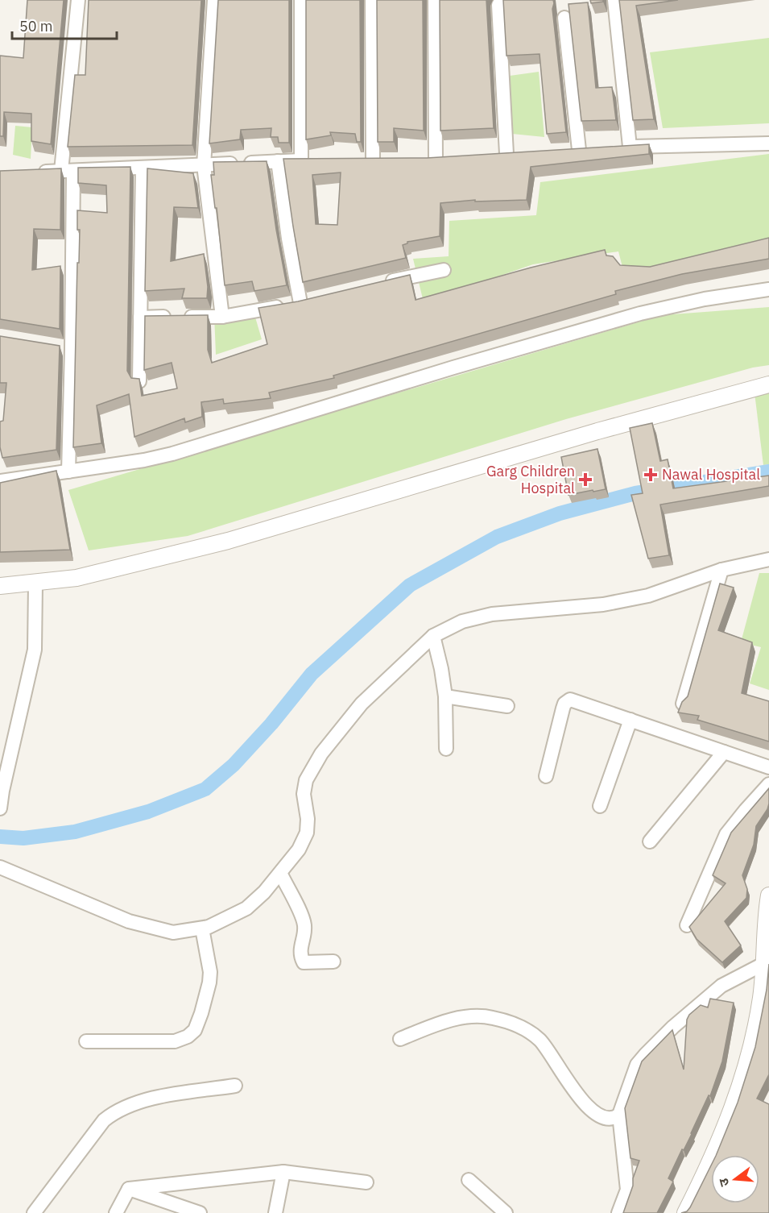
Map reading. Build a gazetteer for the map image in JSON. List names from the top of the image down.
{
  "places": {
    "health": ["Nawal Hospital", "Garg Children Hospital"]
  },
  "scale_bar": "50 m",
  "north": "left"
}
